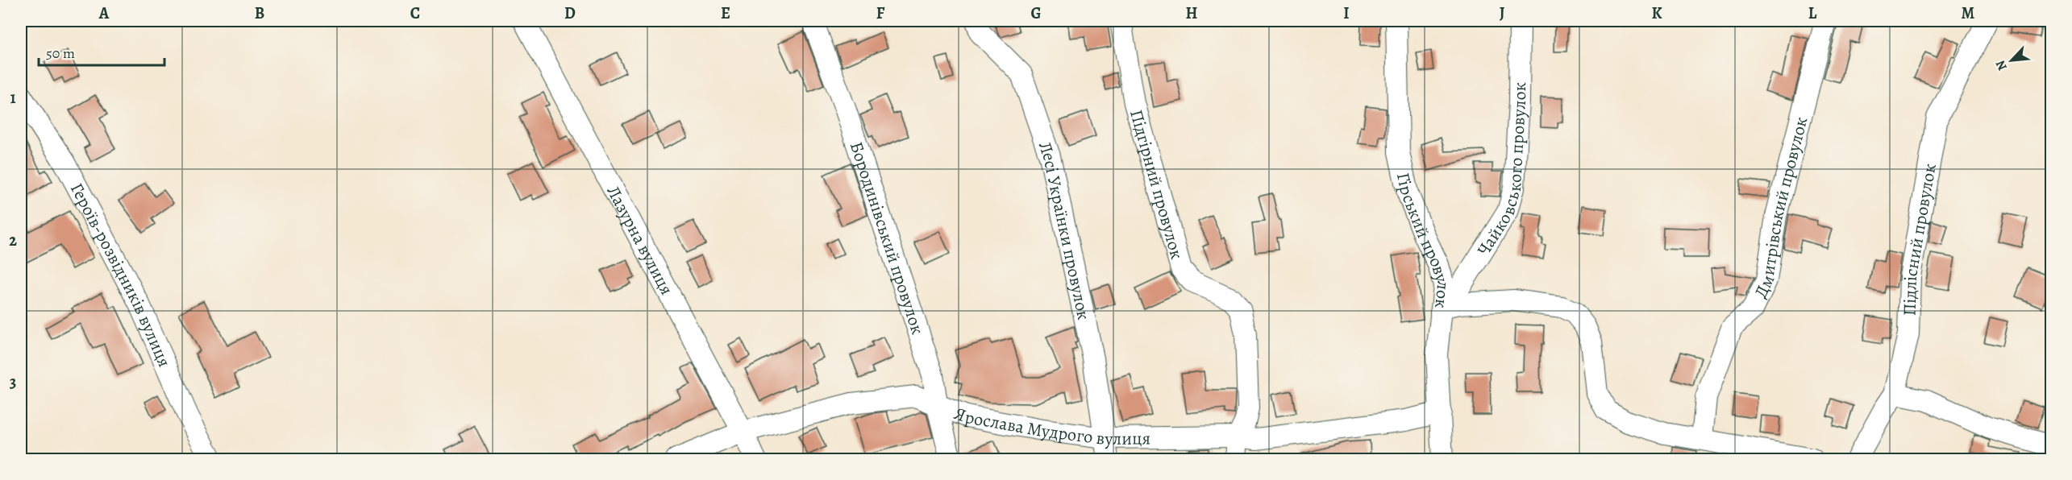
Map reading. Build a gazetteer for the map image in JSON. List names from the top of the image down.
{
  "streets": {
    "street": [
      "Чайковського провулок",
      "Підгірний провулок",
      "Дмитрівський провулок",
      "Лесі Українки провулок",
      "Бородинівський провулок",
      "Лазурна вулиця",
      "Гірський провулок",
      "Підлісний провулок",
      "Героїв-розвідників вулиця",
      "Ярослава Мудрого вулиця"
    ]
  },
  "crossings": [
    ["Чайковського провулок", "Гірський провулок"],
    ["Підгірний провулок", "Ярослава Мудрого вулиця"],
    ["Лесі Українки провулок", "Ярослава Мудрого вулиця"],
    ["Бородинівський провулок", "Ярослава Мудрого вулиця"],
    ["Лазурна вулиця", "Ярослава Мудрого вулиця"],
    ["Гірський провулок", "Ярослава Мудрого вулиця"]
  ],
  "scale_bar": "50 m",
  "north": "bottom left",
  "grid": {
    "columns": [
      "A",
      "B",
      "C",
      "D",
      "E",
      "F",
      "G",
      "H",
      "I",
      "J",
      "K",
      "L",
      "M"
    ],
    "rows": ["1", "2", "3"]
  }
}
